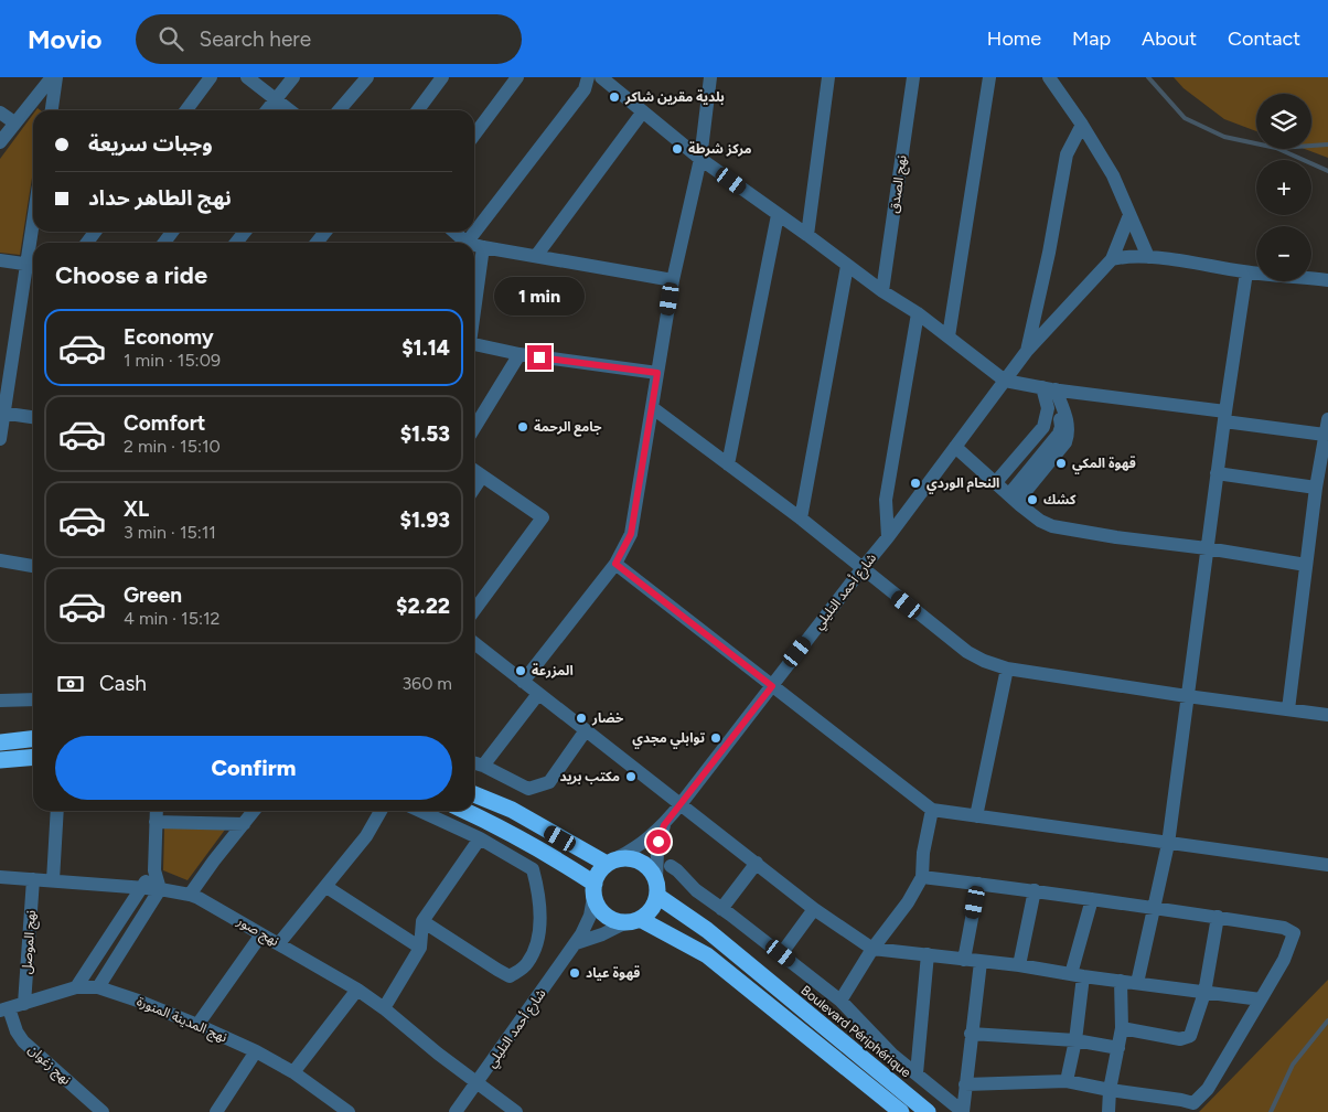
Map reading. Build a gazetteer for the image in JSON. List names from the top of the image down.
{
  "streets": {
    "highway": ["Boulevard Périphérique"],
    "street": [
      "نهج الصدق",
      "شارع أحمد التليلي",
      "نهج صور",
      "نهج الموصل",
      "نهج المدينة المنورة",
      "نهج زغوان"
    ]
  },
  "crossings": [
    ["شارع أحمد التليلي", "نهج صور"],
    ["شارع أحمد التليلي", "Boulevard Périphérique"],
    ["نهج صور", "نهج الموصل"],
    ["نهج الموصل", "نهج المدينة المنورة"],
    ["نهج المدينة المنورة", "نهج زغوان"]
  ],
  "places": [
    "بلدية مقرين شاكر",
    "مركز شرطة",
    "جامع الرحمة",
    "قهوة المكي",
    "النحام الوردي",
    "كشك",
    "المزرعة",
    "خضار",
    "توابلي مجدي",
    "مكتب بريد",
    "قهوة عياد"
  ],
  "page": {
    "header": "Movio",
    "search": "Search here",
    "nav": [
      "Home",
      "Map",
      "About",
      "Contact"
    ],
    "map_buttons": ["+", "−"],
    "banner": ["وجبات سريعة", "نهج الطاهر حداد"],
    "heading": "Choose a ride",
    "bubble": "1 min",
    "list": [
      {
        "name": "Economy",
        "note": "1 min · 15:09",
        "value": "$1.14"
      },
      {
        "name": "Comfort",
        "note": "2 min · 15:10",
        "value": "$1.53"
      },
      {
        "name": "XL",
        "note": "3 min · 15:11",
        "value": "$1.93"
      },
      {
        "name": "Green",
        "note": "4 min · 15:12",
        "value": "$2.22"
      }
    ],
    "pay": ["Cash", "360 m"],
    "buttons": "Confirm"
  }
}
